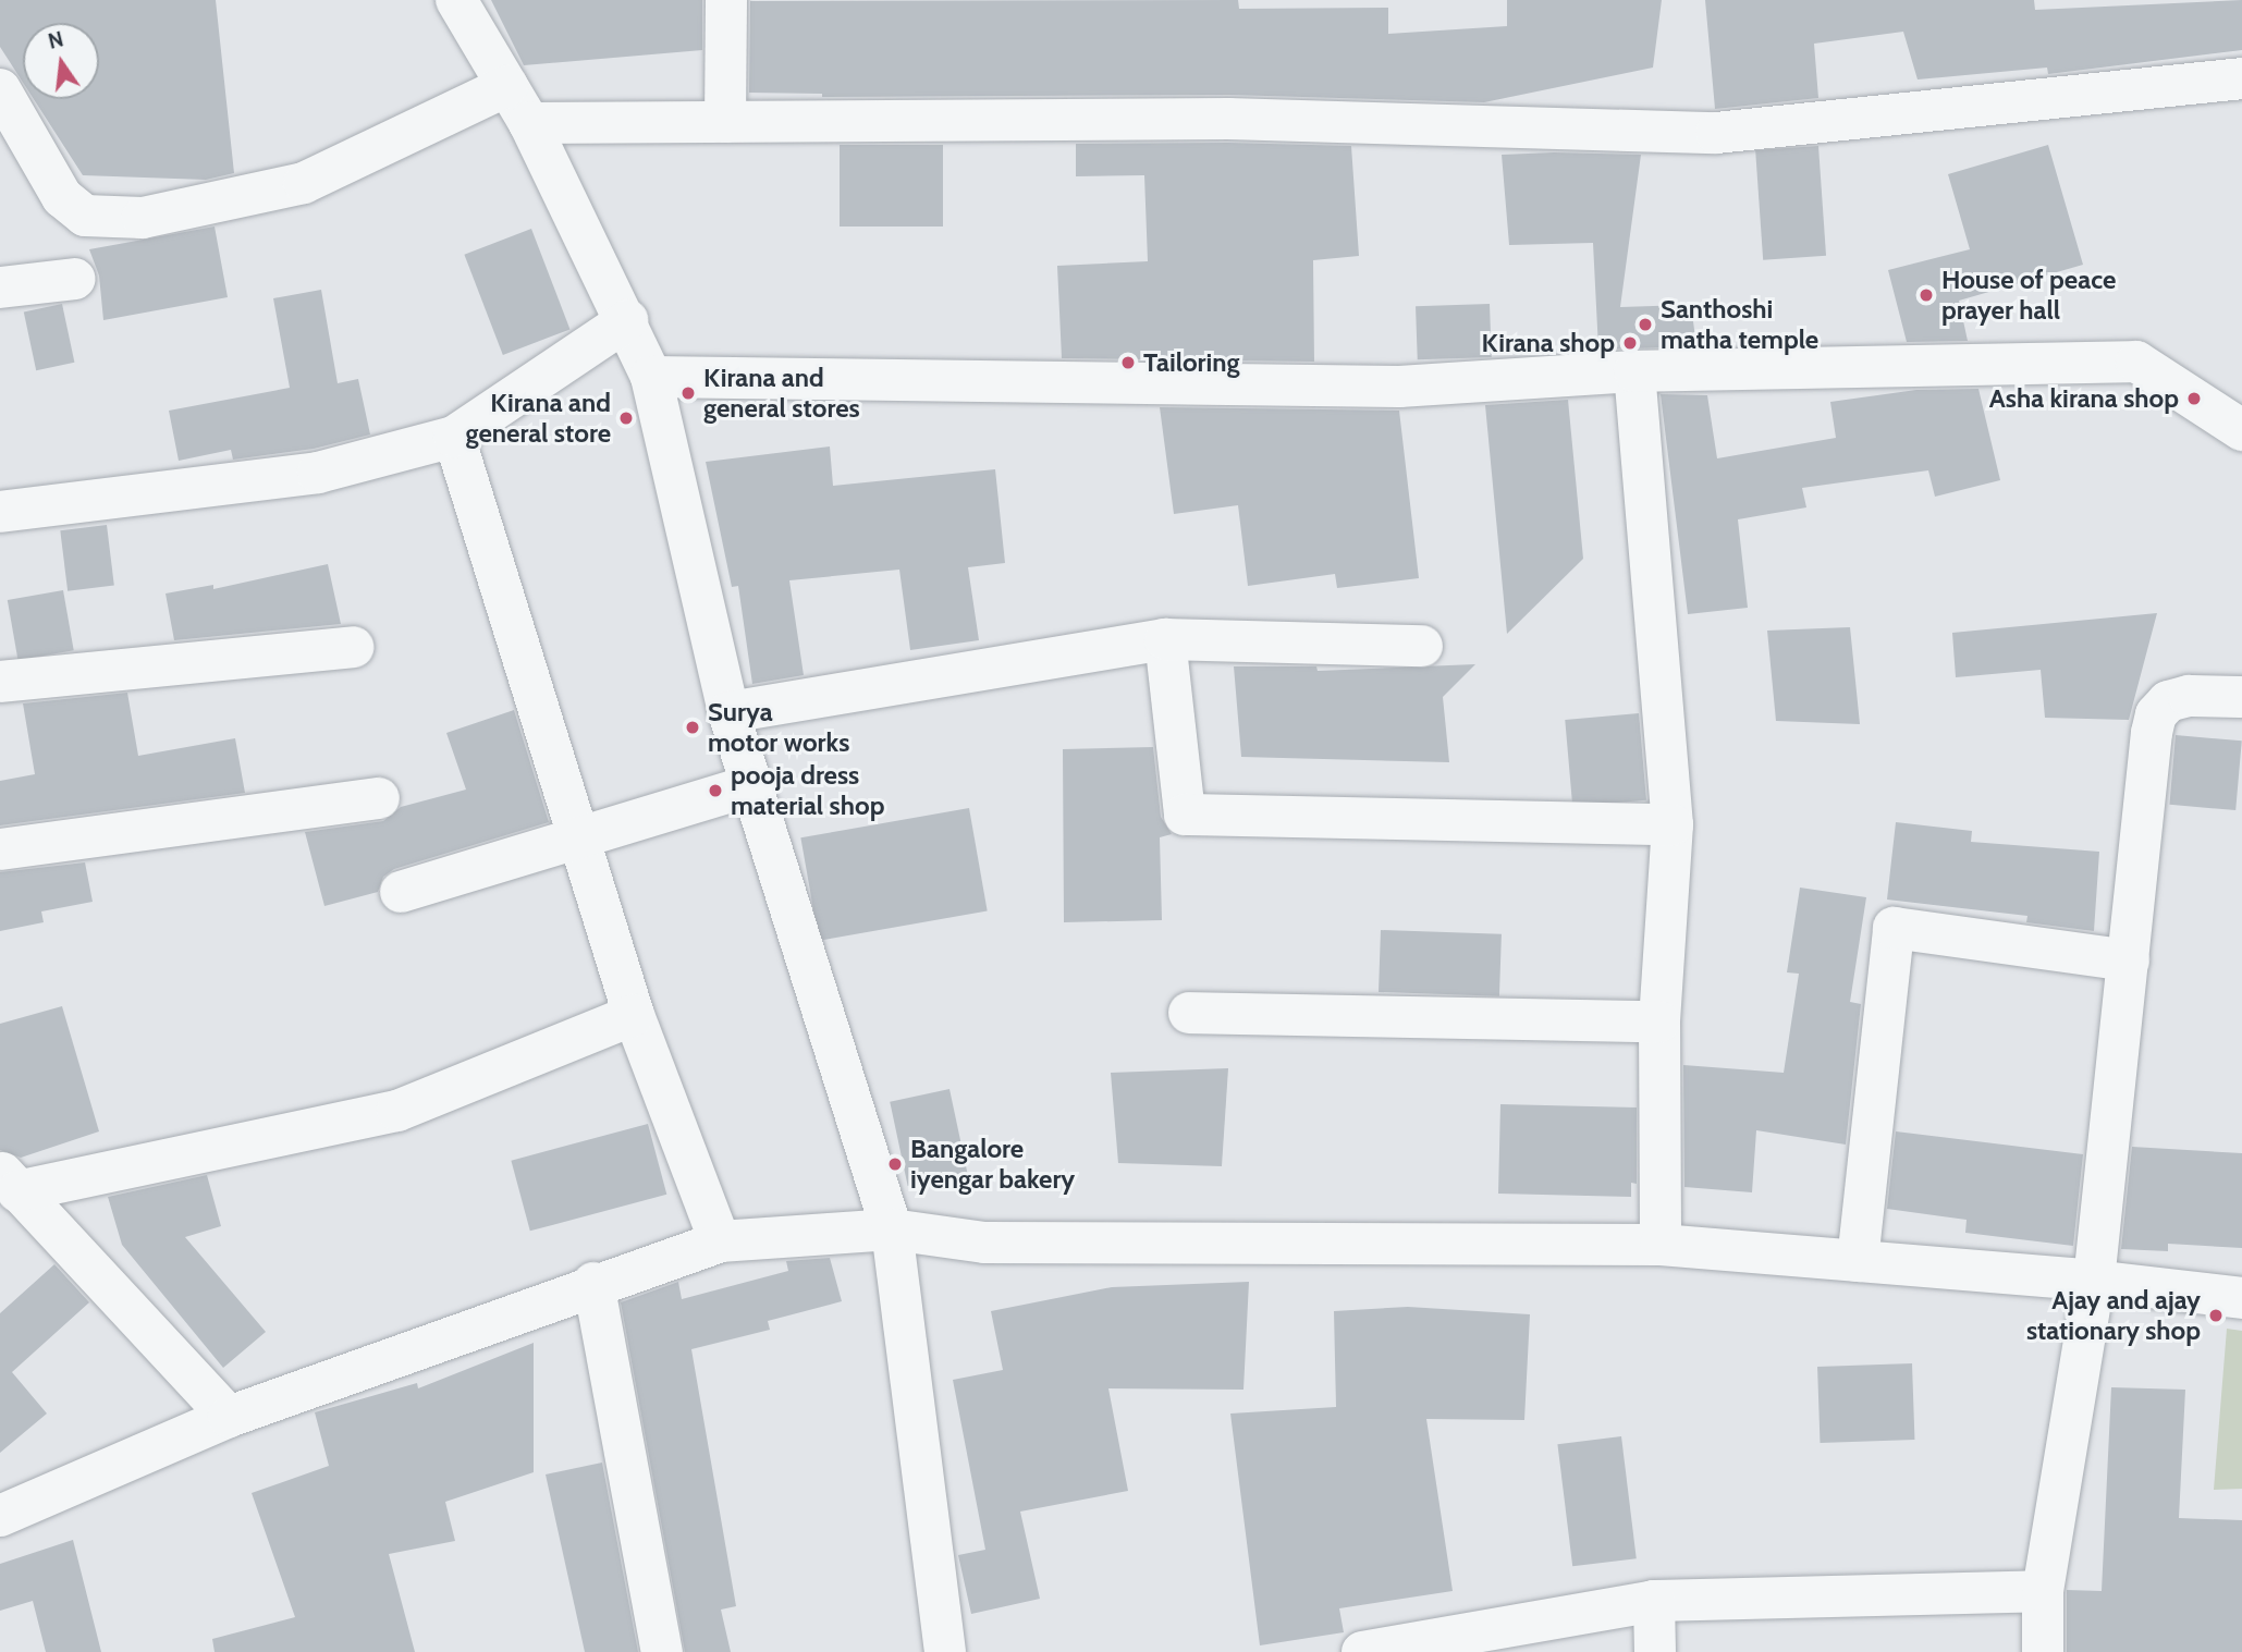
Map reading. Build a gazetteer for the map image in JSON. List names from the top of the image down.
{
  "places": [
    "House of peace prayer hall",
    "Santhoshi matha temple",
    "Kirana shop",
    "Tailoring",
    "Kirana and general stores",
    "Asha kirana shop",
    "Kirana and general store",
    "Surya motor works",
    "pooja dress material shop",
    "Bangalore iyengar bakery",
    "Ajay and ajay stationary shop"
  ],
  "north": "top"
}
